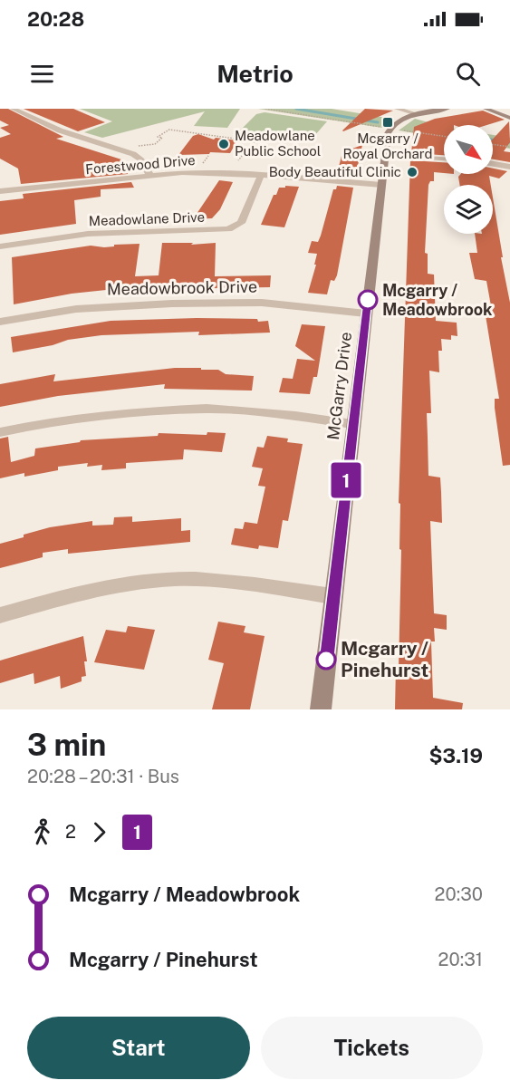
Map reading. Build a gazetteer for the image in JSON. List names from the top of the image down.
{
  "streets": {
    "street": [
      "Forestwood Drive",
      "Meadowlane Drive",
      "Meadowbrook Drive",
      "McGarry Drive"
    ]
  },
  "crossings": [
    ["Forestwood Drive", "Meadowlane Drive"],
    ["Forestwood Drive", "McGarry Drive"],
    ["Meadowbrook Drive", "McGarry Drive"]
  ],
  "places": {
    "transit": ["Mcgarry / Royal Orchard"],
    "other": [
      "Meadowlane Public School",
      "Body Beautiful Clinic",
      "Mcgarry / Meadowbrook",
      "Mcgarry / Pinehurst"
    ]
  },
  "lines": ["bus line 1"],
  "north": "bottom right",
  "page": {
    "status": "20:28",
    "header": "Metrio",
    "on_map": "1",
    "heading": ["3 min", "20:28 – 20:31 · Bus", "$3.19"],
    "legs": ["2", "1"],
    "list": [
      {
        "name": "Mcgarry / Meadowbrook",
        "value": "20:30"
      },
      {
        "name": "Mcgarry / Pinehurst",
        "value": "20:31"
      }
    ],
    "buttons": ["Start", "Tickets"]
  }
}
